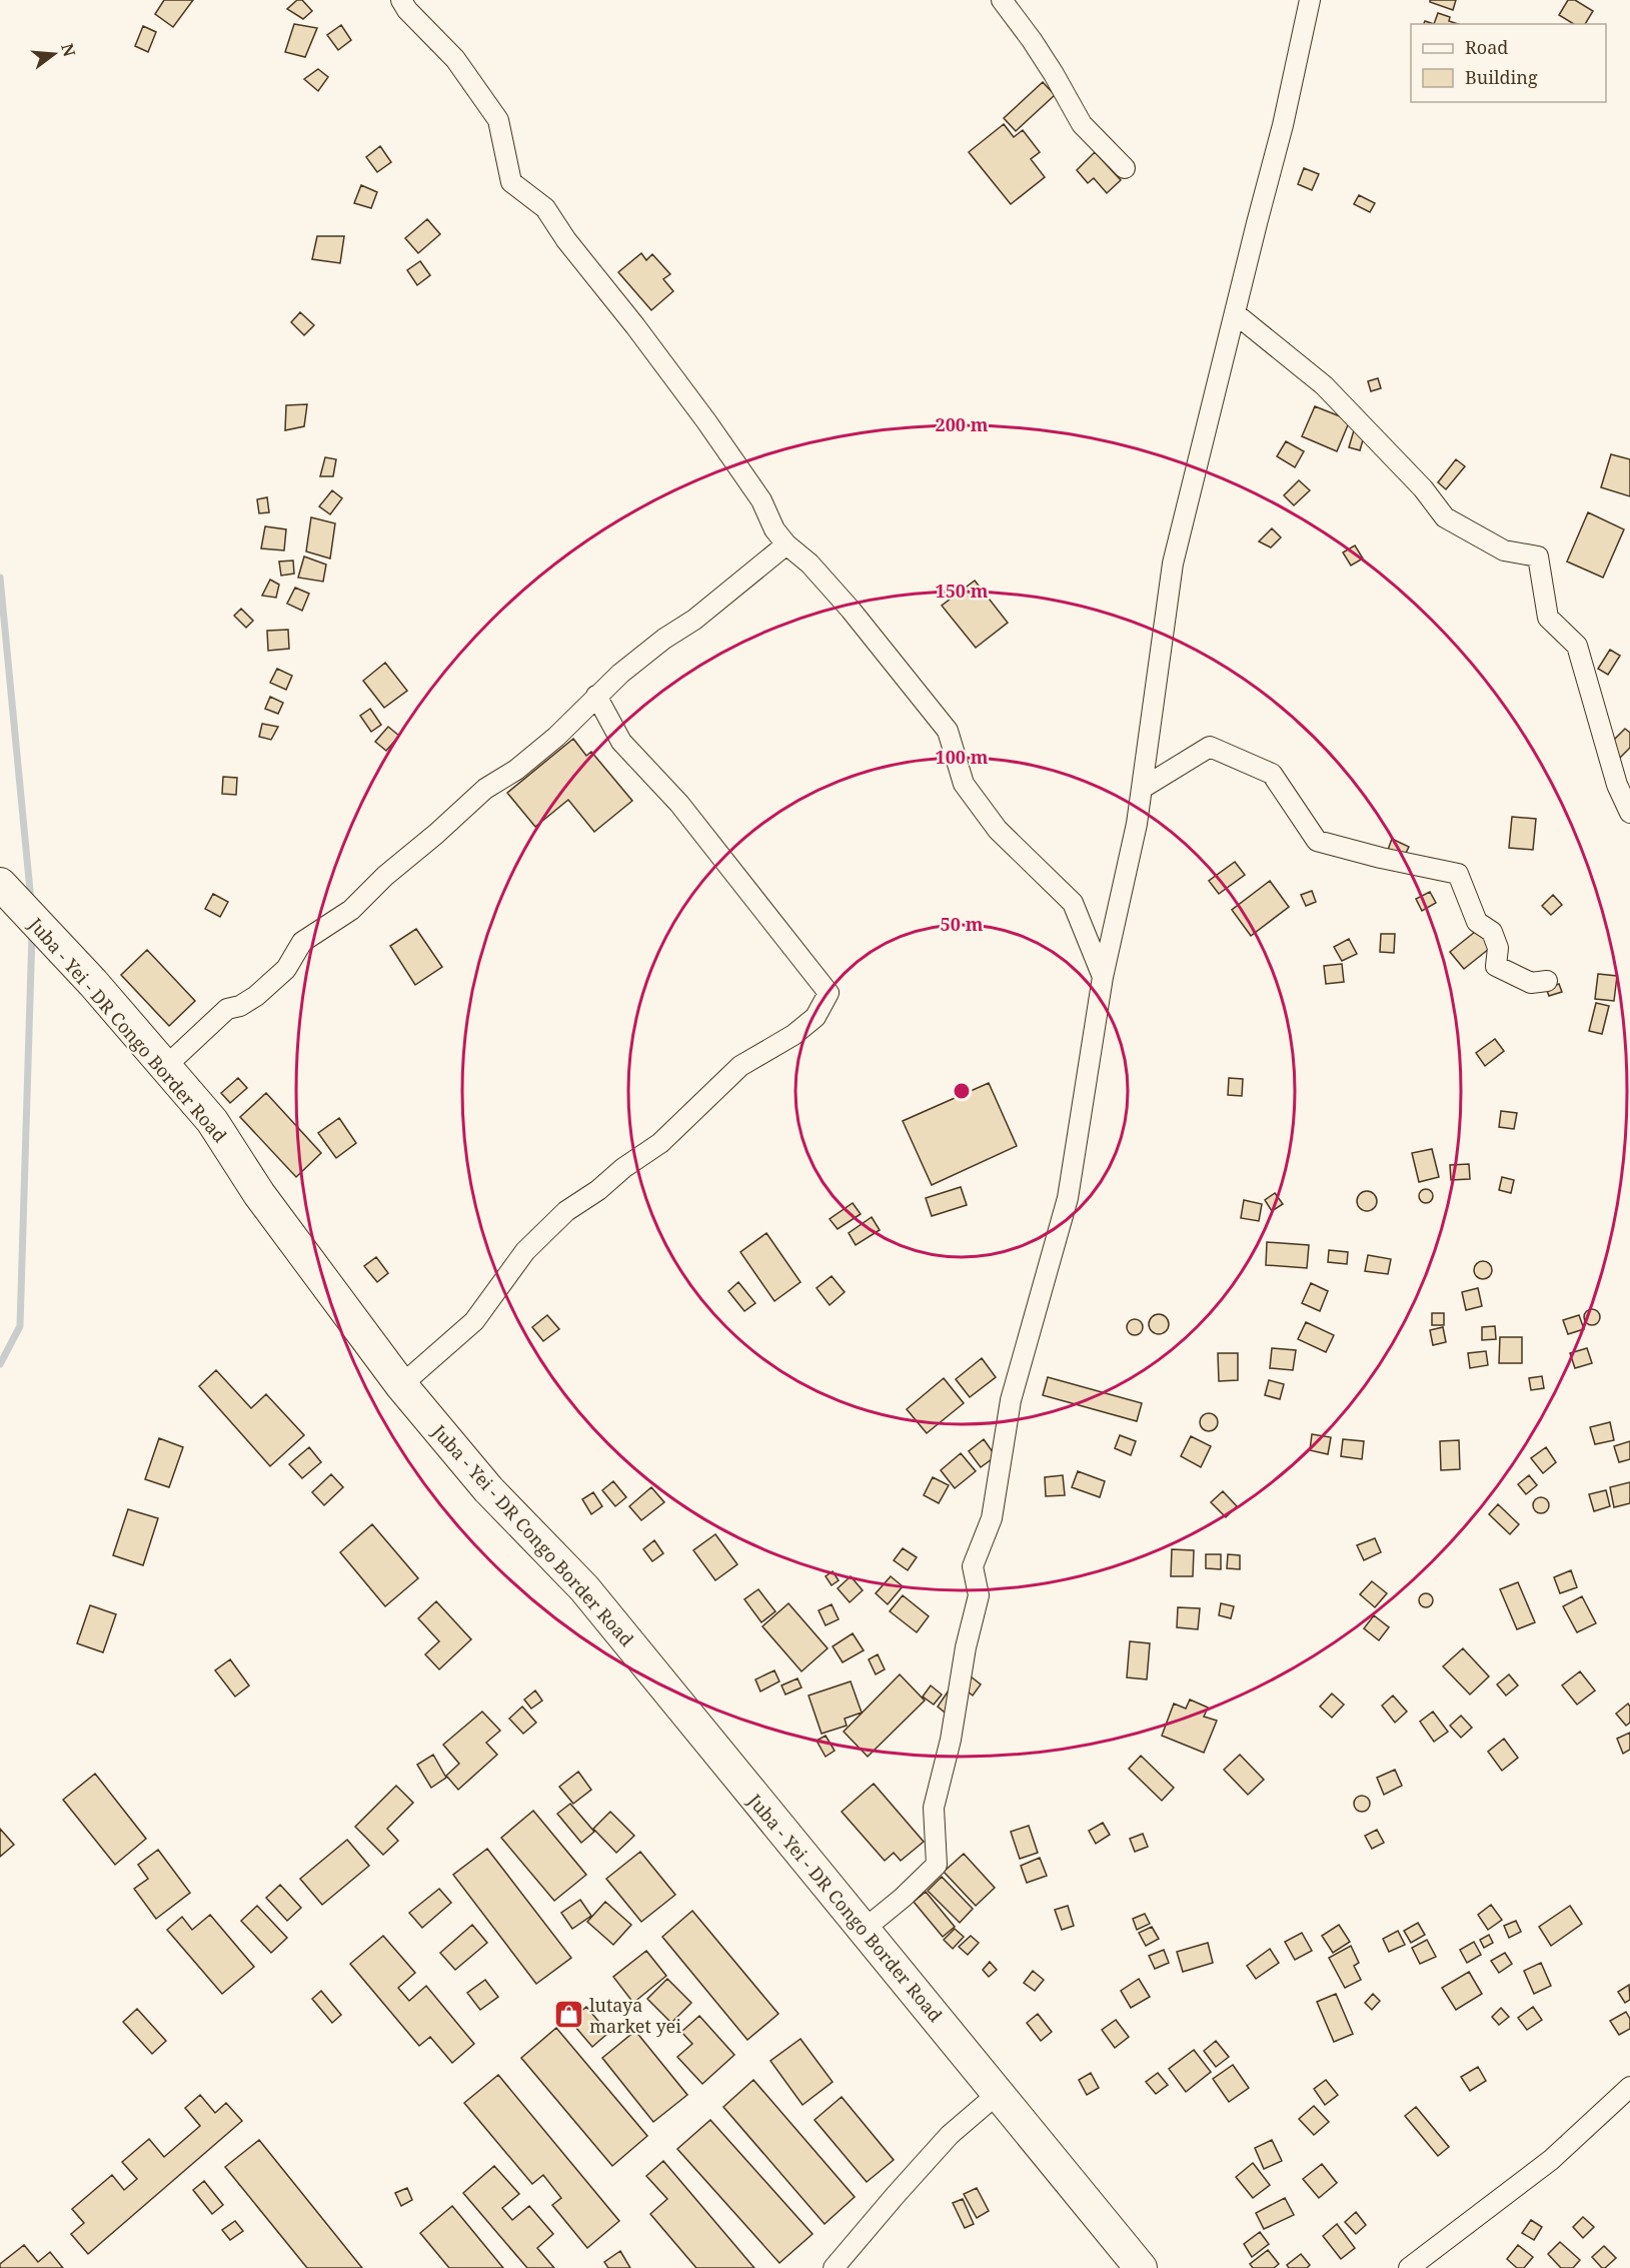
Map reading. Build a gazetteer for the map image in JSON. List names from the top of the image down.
{
  "streets": {
    "main road": ["Juba - Yei - DR Congo Border Road"]
  },
  "places": {
    "shop": ["lutaya market yei"]
  },
  "legend": ["Road", "Building"],
  "north": "right",
  "rings": [
    "200 m",
    "150 m",
    "100 m",
    "50 m"
  ]
}
